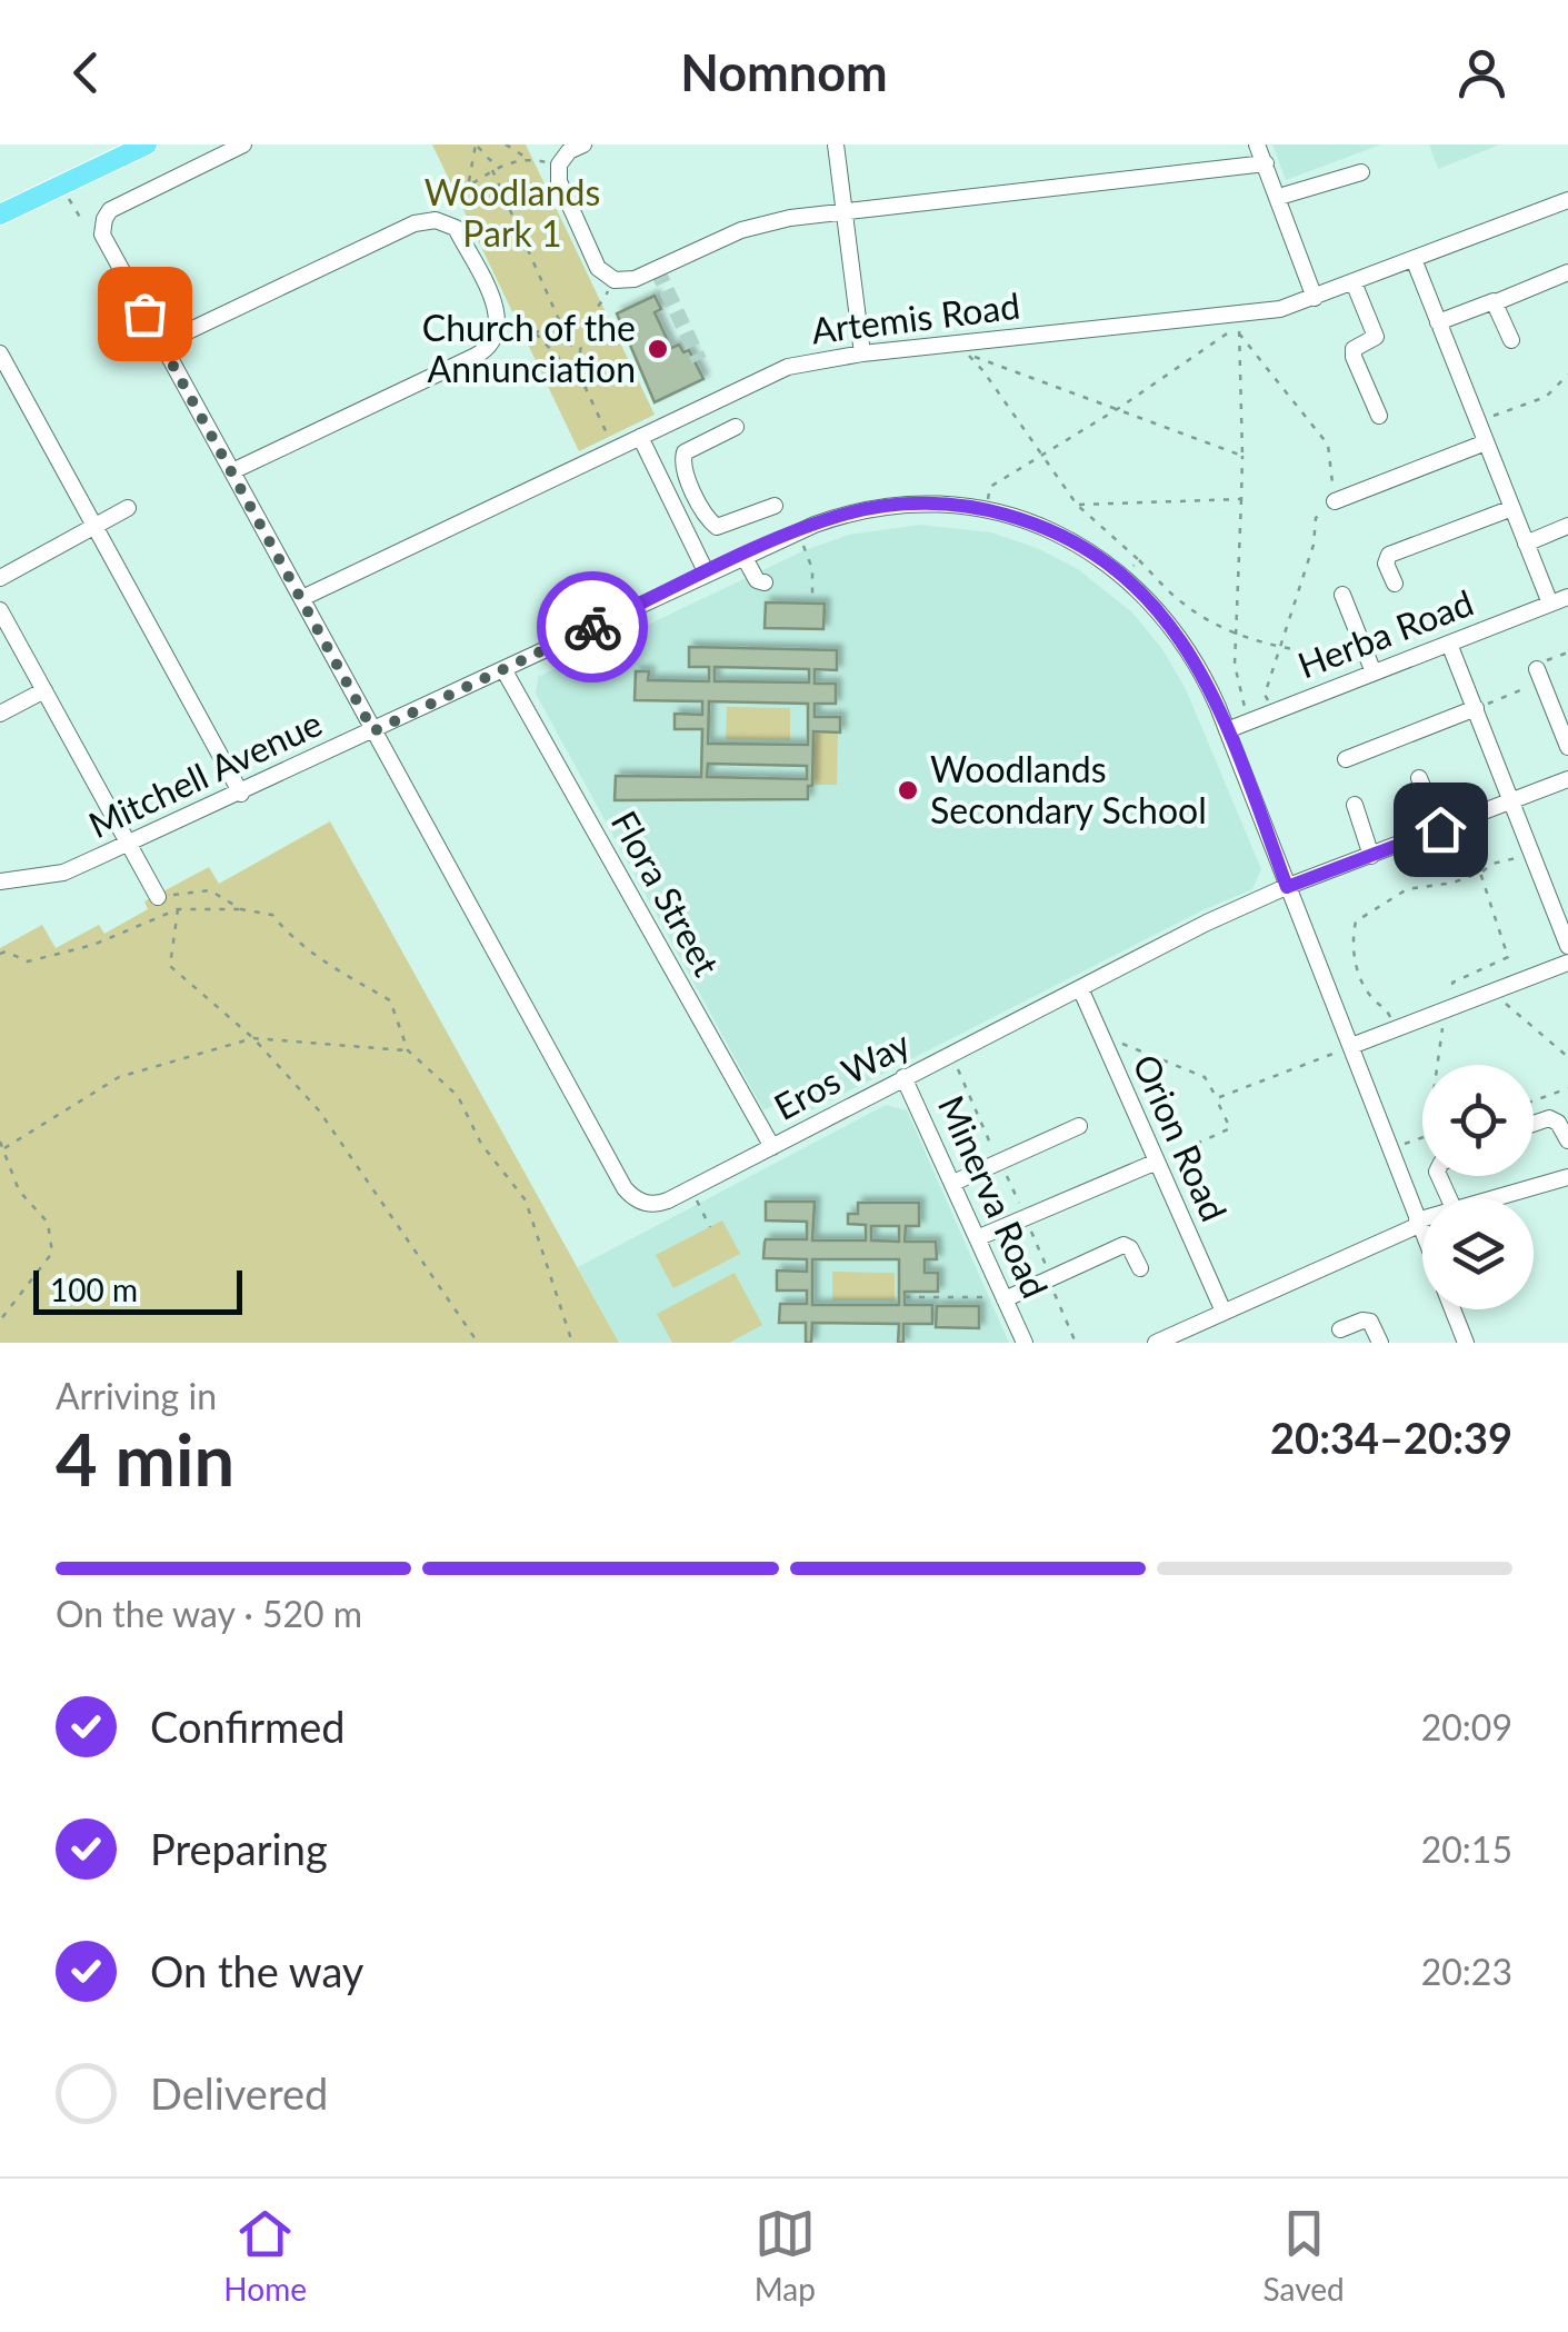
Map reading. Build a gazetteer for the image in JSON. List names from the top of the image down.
{
  "streets": {
    "street": [
      "Artemis Road",
      "Herba Road",
      "Mitchell Avenue",
      "Flora Street",
      "Eros Way",
      "Orion Road",
      "Minerva Road"
    ]
  },
  "crossings": [
    ["Herba Road", "Mitchell Avenue"],
    ["Mitchell Avenue", "Flora Street"],
    ["Mitchell Avenue", "Eros Way"],
    ["Flora Street", "Eros Way"],
    ["Eros Way", "Orion Road"],
    ["Eros Way", "Minerva Road"]
  ],
  "parks": ["Woodlands Park 1"],
  "places": ["Church of the Annunciation", "Woodlands Secondary School"],
  "scale_bar": "100 m",
  "page": {
    "header": "Nomnom",
    "scale": "100 m",
    "heading": ["4 min", "Arriving in", "20:34–20:39"],
    "bar": "On the way · 520 m",
    "list": [
      ["Confirmed", "20:09"],
      ["Preparing", "20:15"],
      ["On the way", "20:23"],
      "Delivered"
    ],
    "tabs": ["Home", "Map", "Saved"]
  }
}
